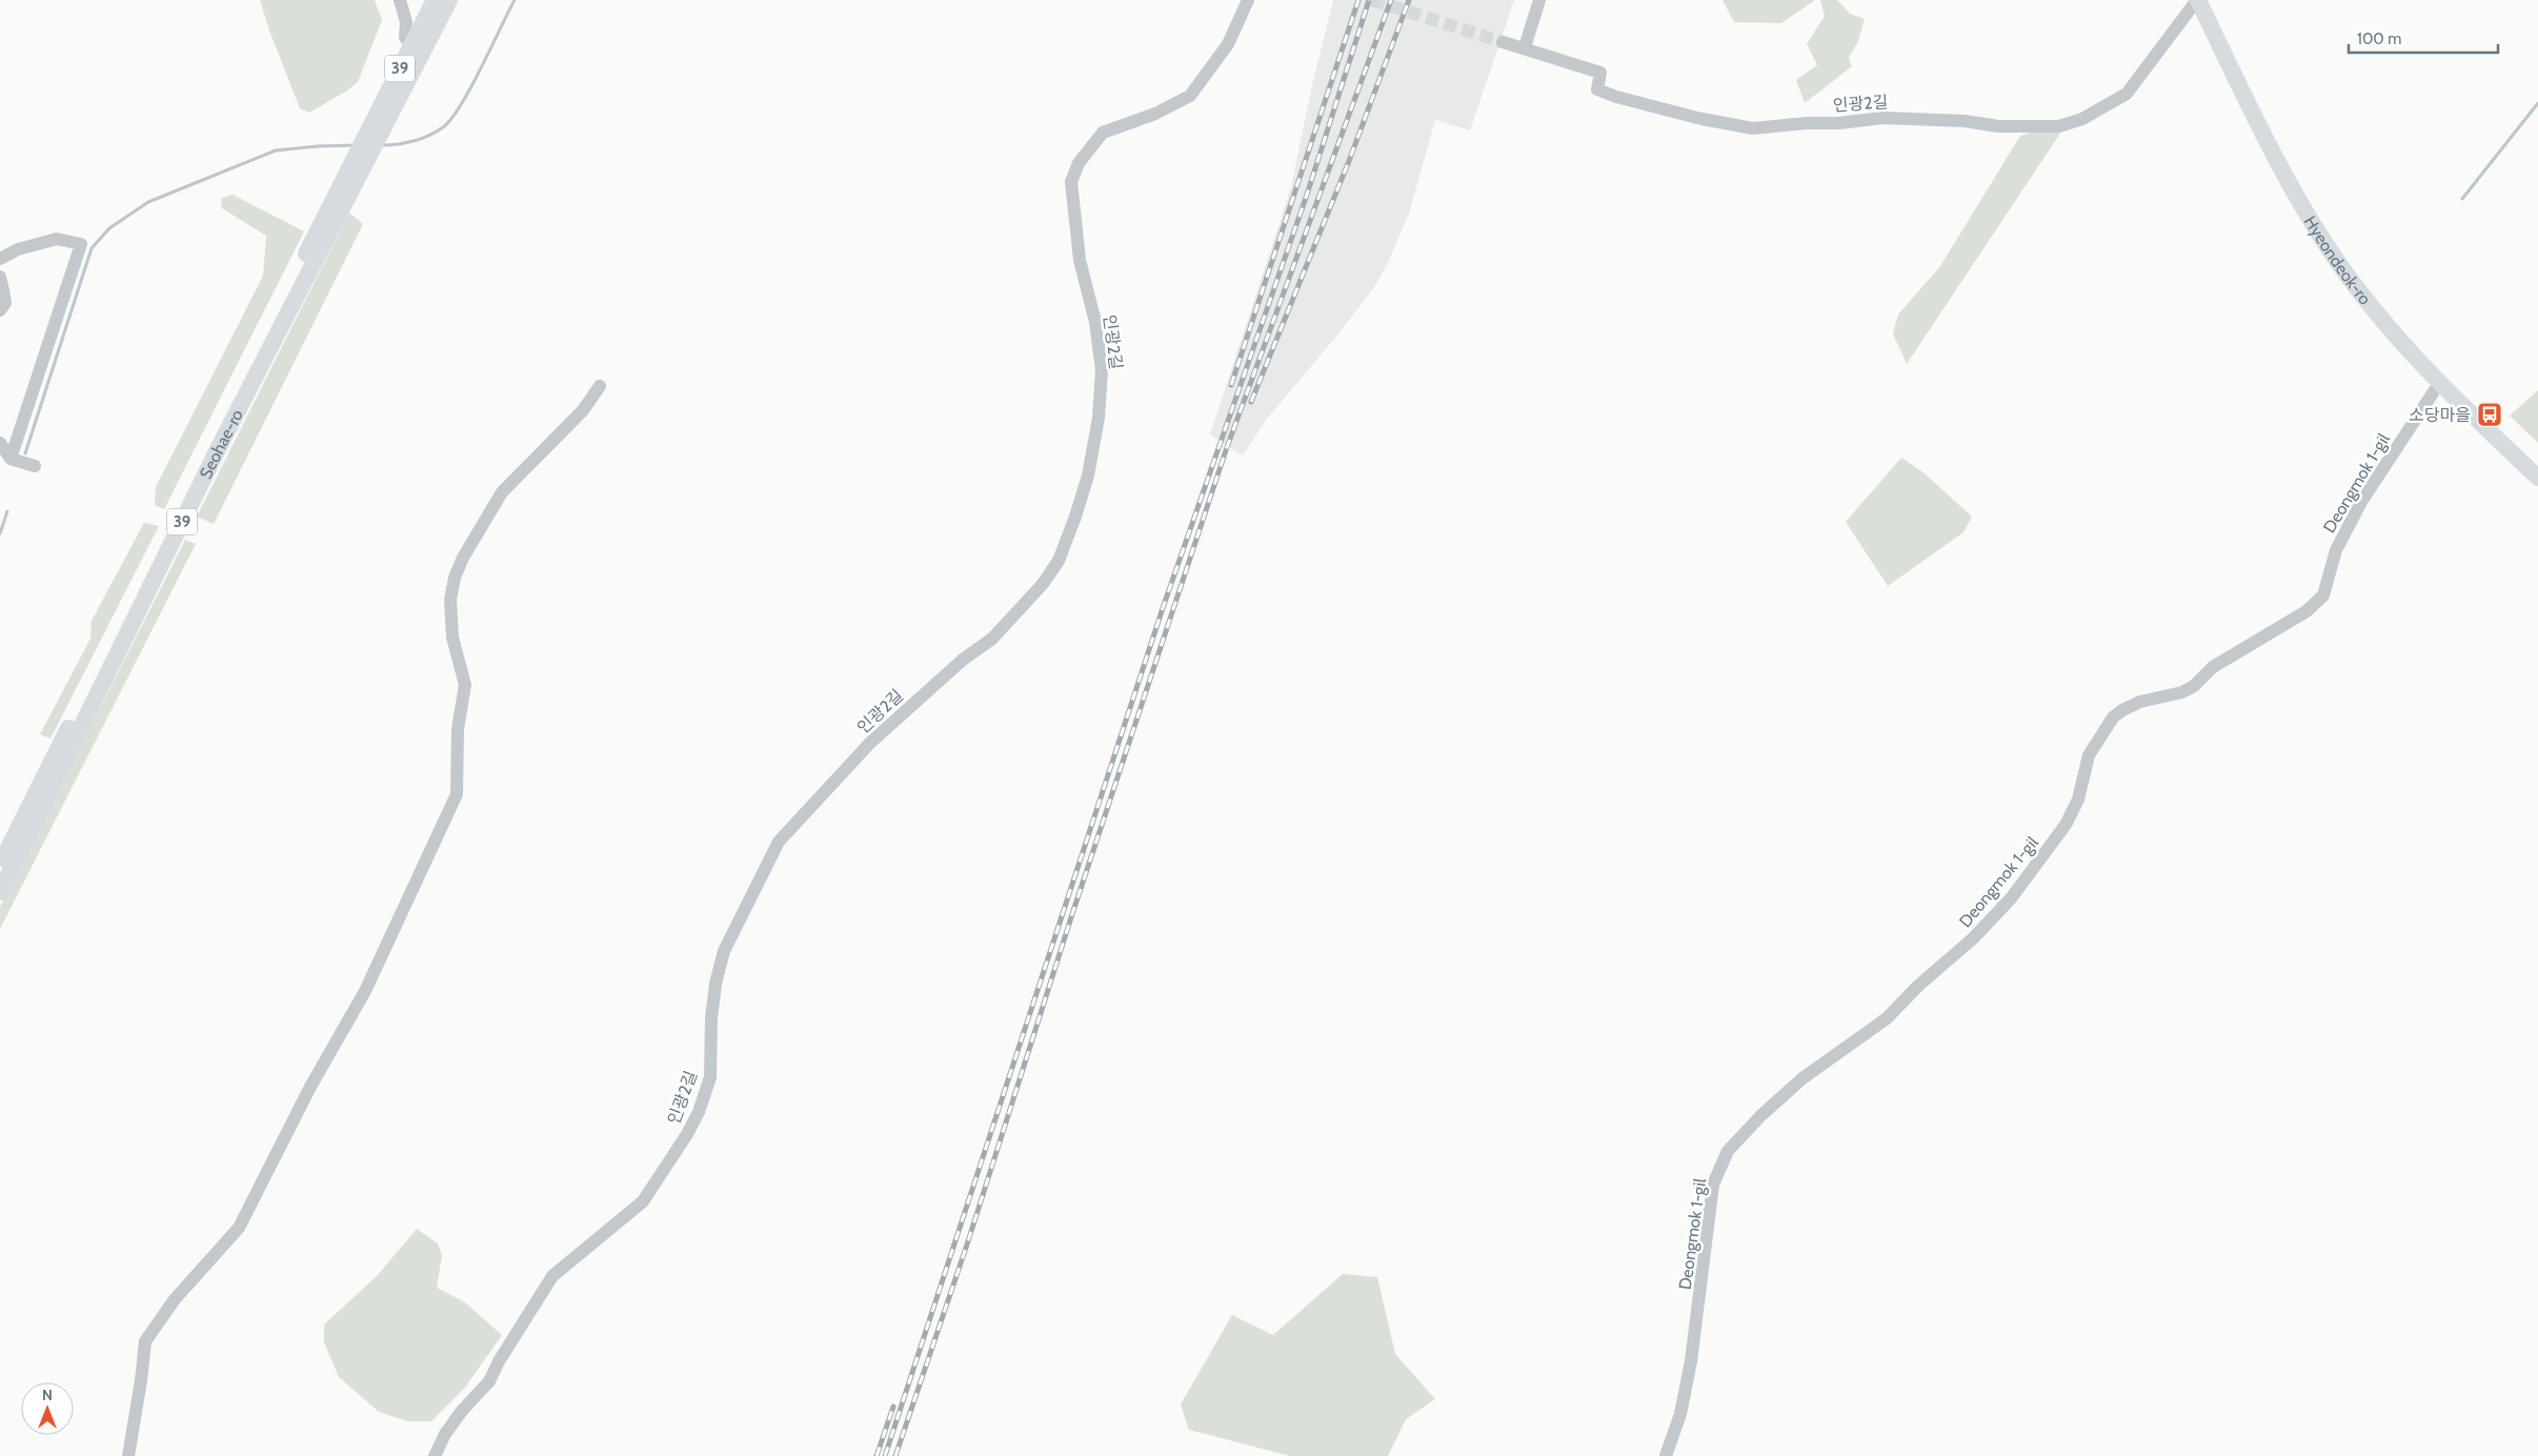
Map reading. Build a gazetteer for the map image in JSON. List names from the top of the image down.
{
  "streets": {
    "main road": ["39", "Hyeondeok-ro", "Seohae-ro"],
    "street": ["인광2길", "Deongmok 1-gil"]
  },
  "crossings": [
    ["인광2길", "Hyeondeok-ro"],
    ["Hyeondeok-ro", "Deongmok 1-gil"]
  ],
  "places": {
    "bus stop": ["소당마을"]
  },
  "scale_bar": "100 m",
  "north": "top"
}
